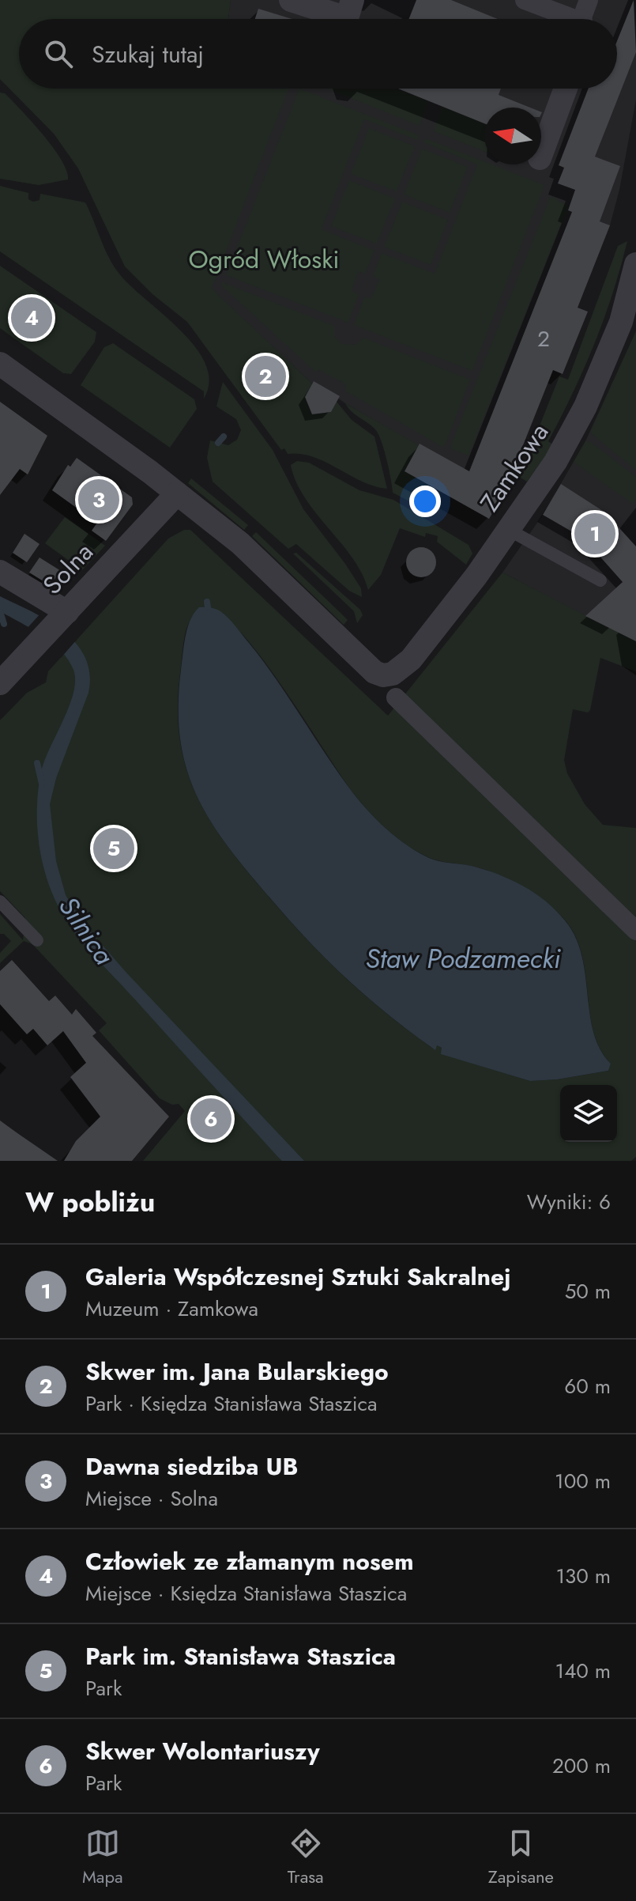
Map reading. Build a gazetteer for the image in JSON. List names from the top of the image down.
{
  "streets": {
    "street": ["Zamkowa", "Solna"]
  },
  "crossings": [
    ["Zamkowa", "Solna"]
  ],
  "water": ["Silnica", "Staw Podzamecki"],
  "parks": ["Ogród Włoski"],
  "house_numbers": ["2"],
  "north": "left",
  "page": {
    "search": "Szukaj tutaj",
    "pins": [
      "4",
      "2",
      "3",
      "1",
      "5",
      "6"
    ],
    "heading": ["W pobliżu", "Wyniki: 6"],
    "list": [
      {
        "mark": "1",
        "name": "Galeria Współczesnej Sztuki Sakralnej",
        "note": "Muzeum · Zamkowa",
        "value": "50 m"
      },
      {
        "mark": "2",
        "name": "Skwer im. Jana Bularskiego",
        "note": "Park · Księdza Stanisława Staszica",
        "value": "60 m"
      },
      {
        "mark": "3",
        "name": "Dawna siedziba UB",
        "note": "Miejsce · Solna",
        "value": "100 m"
      },
      {
        "mark": "4",
        "name": "Człowiek ze złamanym nosem",
        "note": "Miejsce · Księdza Stanisława Staszica",
        "value": "130 m"
      },
      {
        "mark": "5",
        "name": "Park im. Stanisława Staszica",
        "note": "Park",
        "value": "140 m"
      },
      {
        "mark": "6",
        "name": "Skwer Wolontariuszy",
        "note": "Park",
        "value": "200 m"
      }
    ],
    "nav": ["Mapa", "Trasa", "Zapisane"]
  }
}
